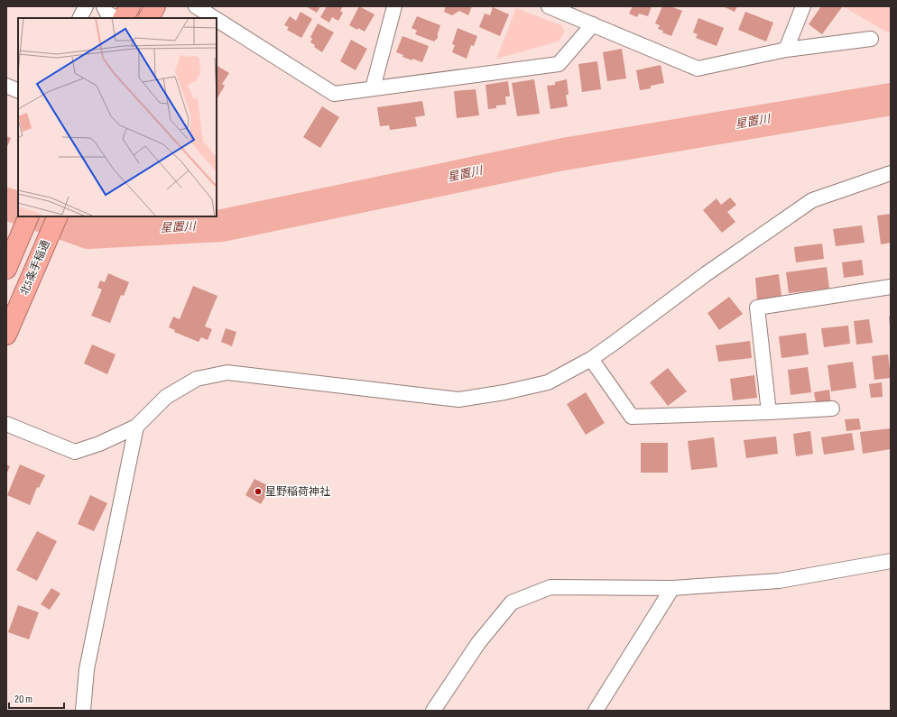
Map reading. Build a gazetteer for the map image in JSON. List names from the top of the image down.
{
  "streets": {
    "highway": ["北5条手稲通"]
  },
  "water": ["星置川"],
  "places": ["星野稲荷神社"],
  "scale_bar": "20 m"
}
